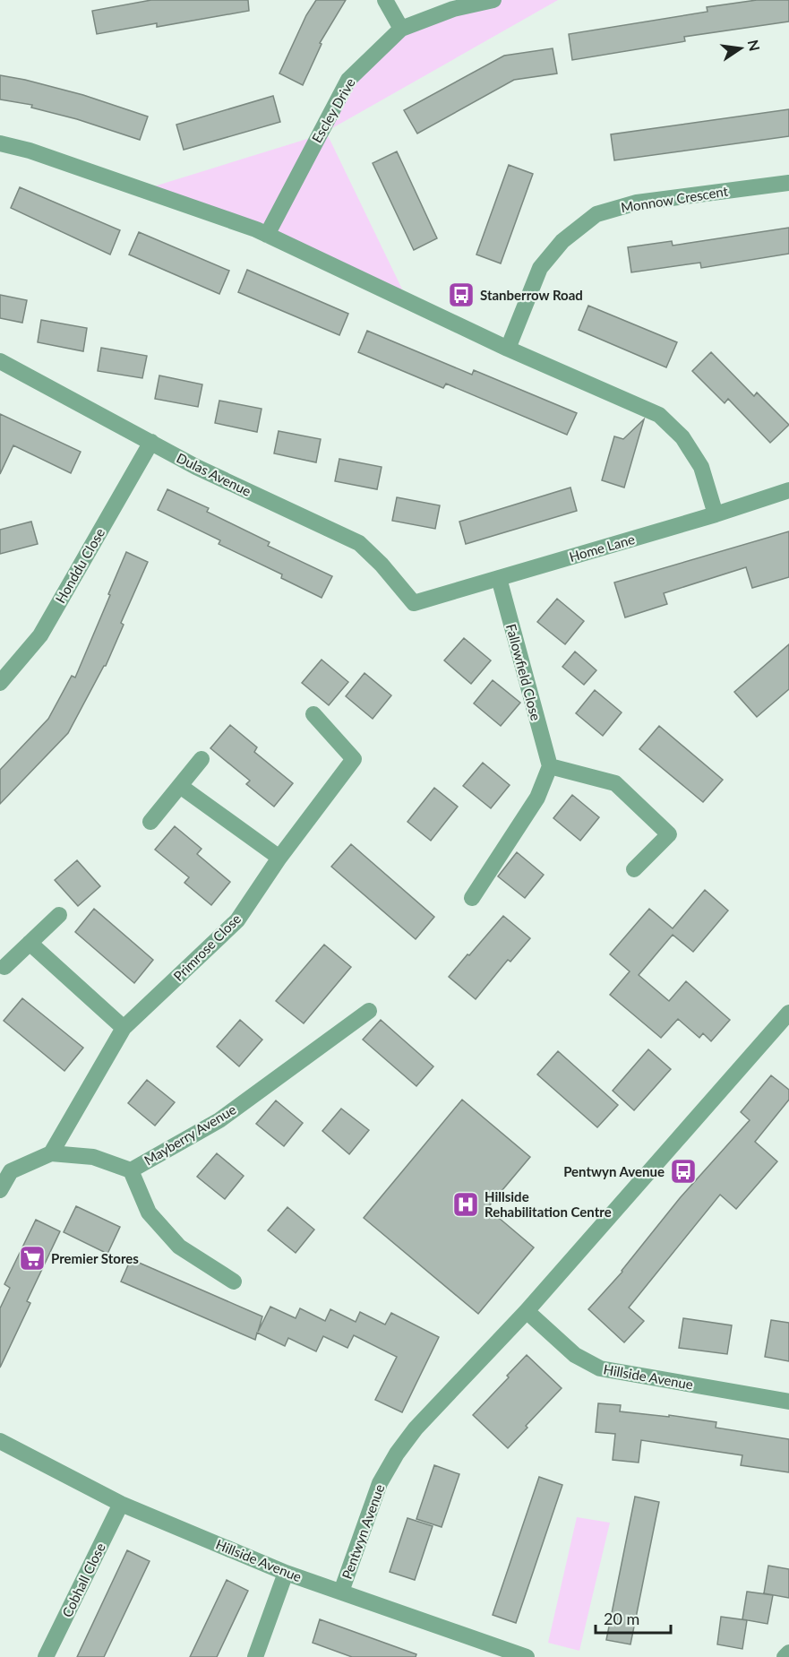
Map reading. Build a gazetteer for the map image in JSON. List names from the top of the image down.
{
  "streets": {
    "street": [
      "Escley Drive",
      "Monnow Crescent",
      "Dulas Avenue",
      "Home Lane",
      "Honddu Close",
      "Fallowfield Close",
      "Primrose Close",
      "Mayberry Avenue",
      "Hillside Avenue",
      "Pentwyn Avenue",
      "Cobhall Close"
    ]
  },
  "crossings": [
    ["Dulas Avenue", "Home Lane"],
    ["Dulas Avenue", "Honddu Close"],
    ["Home Lane", "Fallowfield Close"],
    ["Primrose Close", "Mayberry Avenue"],
    ["Hillside Avenue", "Pentwyn Avenue"],
    ["Hillside Avenue", "Cobhall Close"]
  ],
  "places": {
    "bus stop": ["Stanberrow Road", "Pentwyn Avenue"],
    "hospital": ["Hillside Rehabilitation Centre"],
    "supermarket": ["Premier Stores"]
  },
  "scale_bar": "20 m",
  "north": "right"
}
